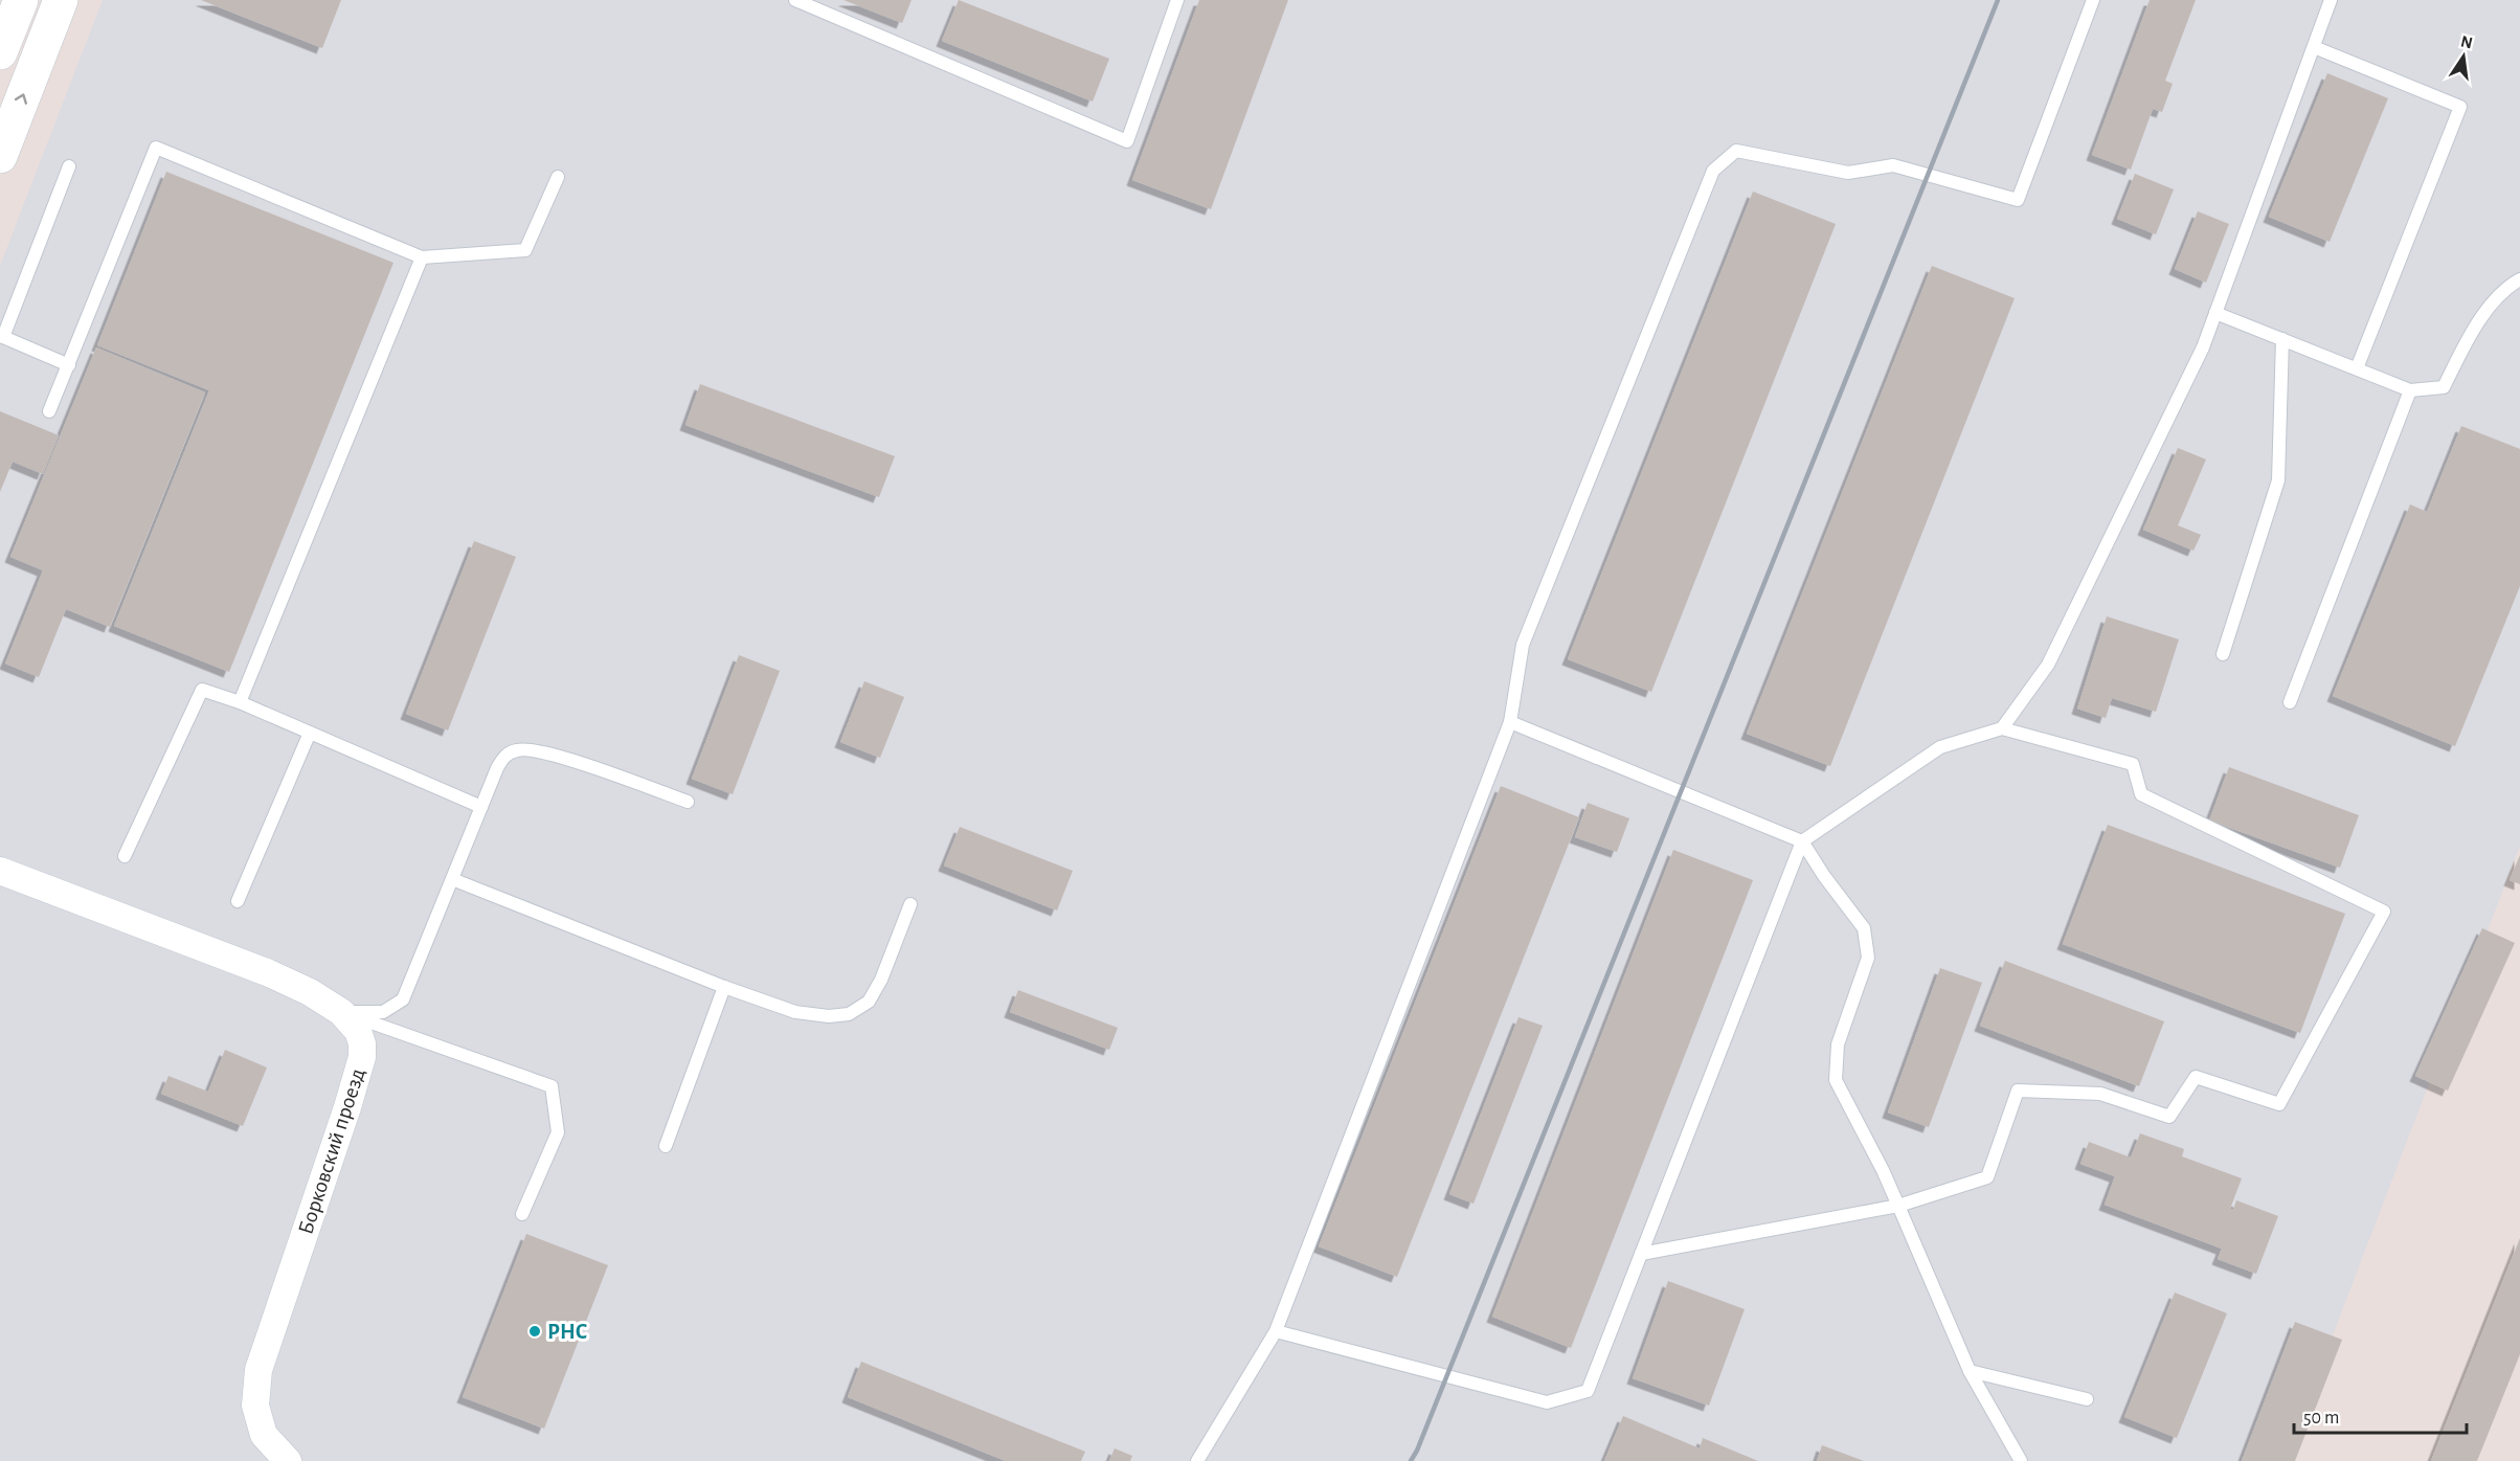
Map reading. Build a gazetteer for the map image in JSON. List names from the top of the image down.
{
  "streets": {
    "street": ["Борковский проезд"]
  },
  "places": ["РНС"],
  "scale_bar": "50 m",
  "north": "top"
}
